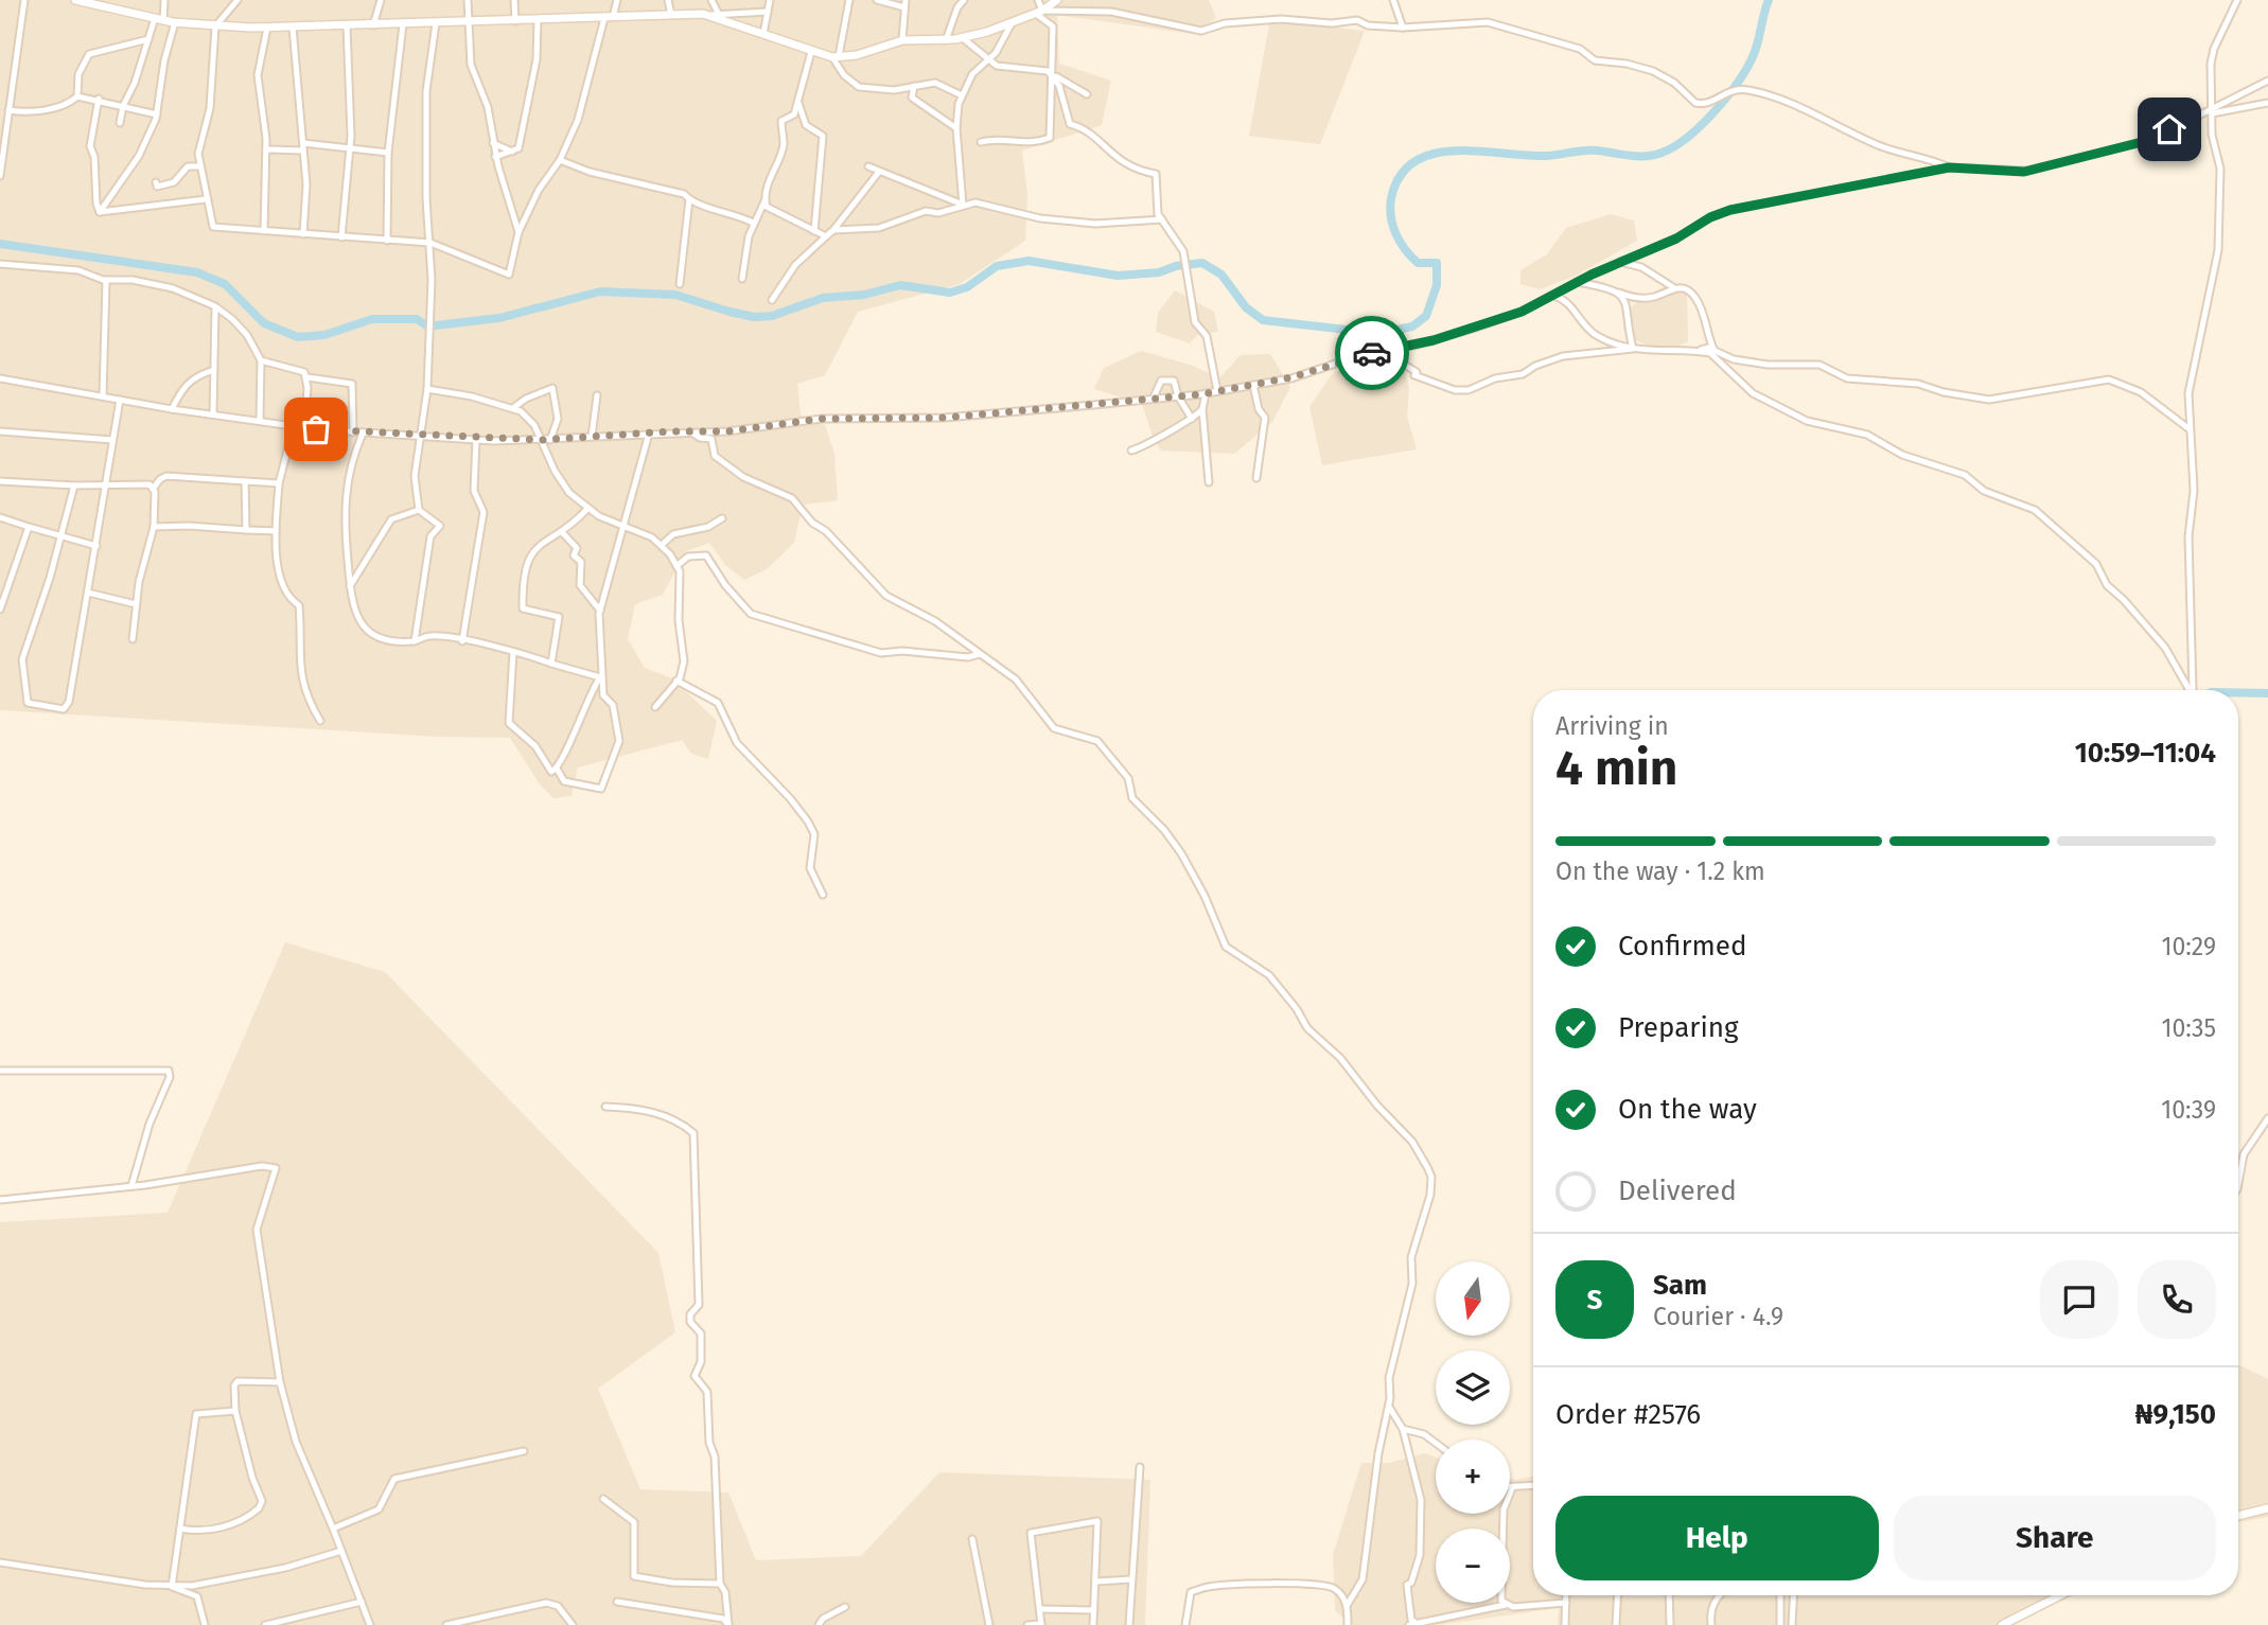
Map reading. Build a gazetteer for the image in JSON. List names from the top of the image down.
{
  "north": "bottom",
  "page": {
    "heading": ["4 min", "Arriving in", "10:59–11:04"],
    "panel": [
      "Sam",
      "Courier · 4.9",
      "Order #2576",
      "₦9,150"
    ],
    "bar": "On the way · 1.2 km",
    "list": [
      ["Confirmed", "10:29"],
      ["Preparing", "10:35"],
      ["On the way", "10:39"],
      "Delivered"
    ],
    "round": "S",
    "map_buttons": ["+", "−"],
    "buttons": ["Help", "Share"]
  }
}
